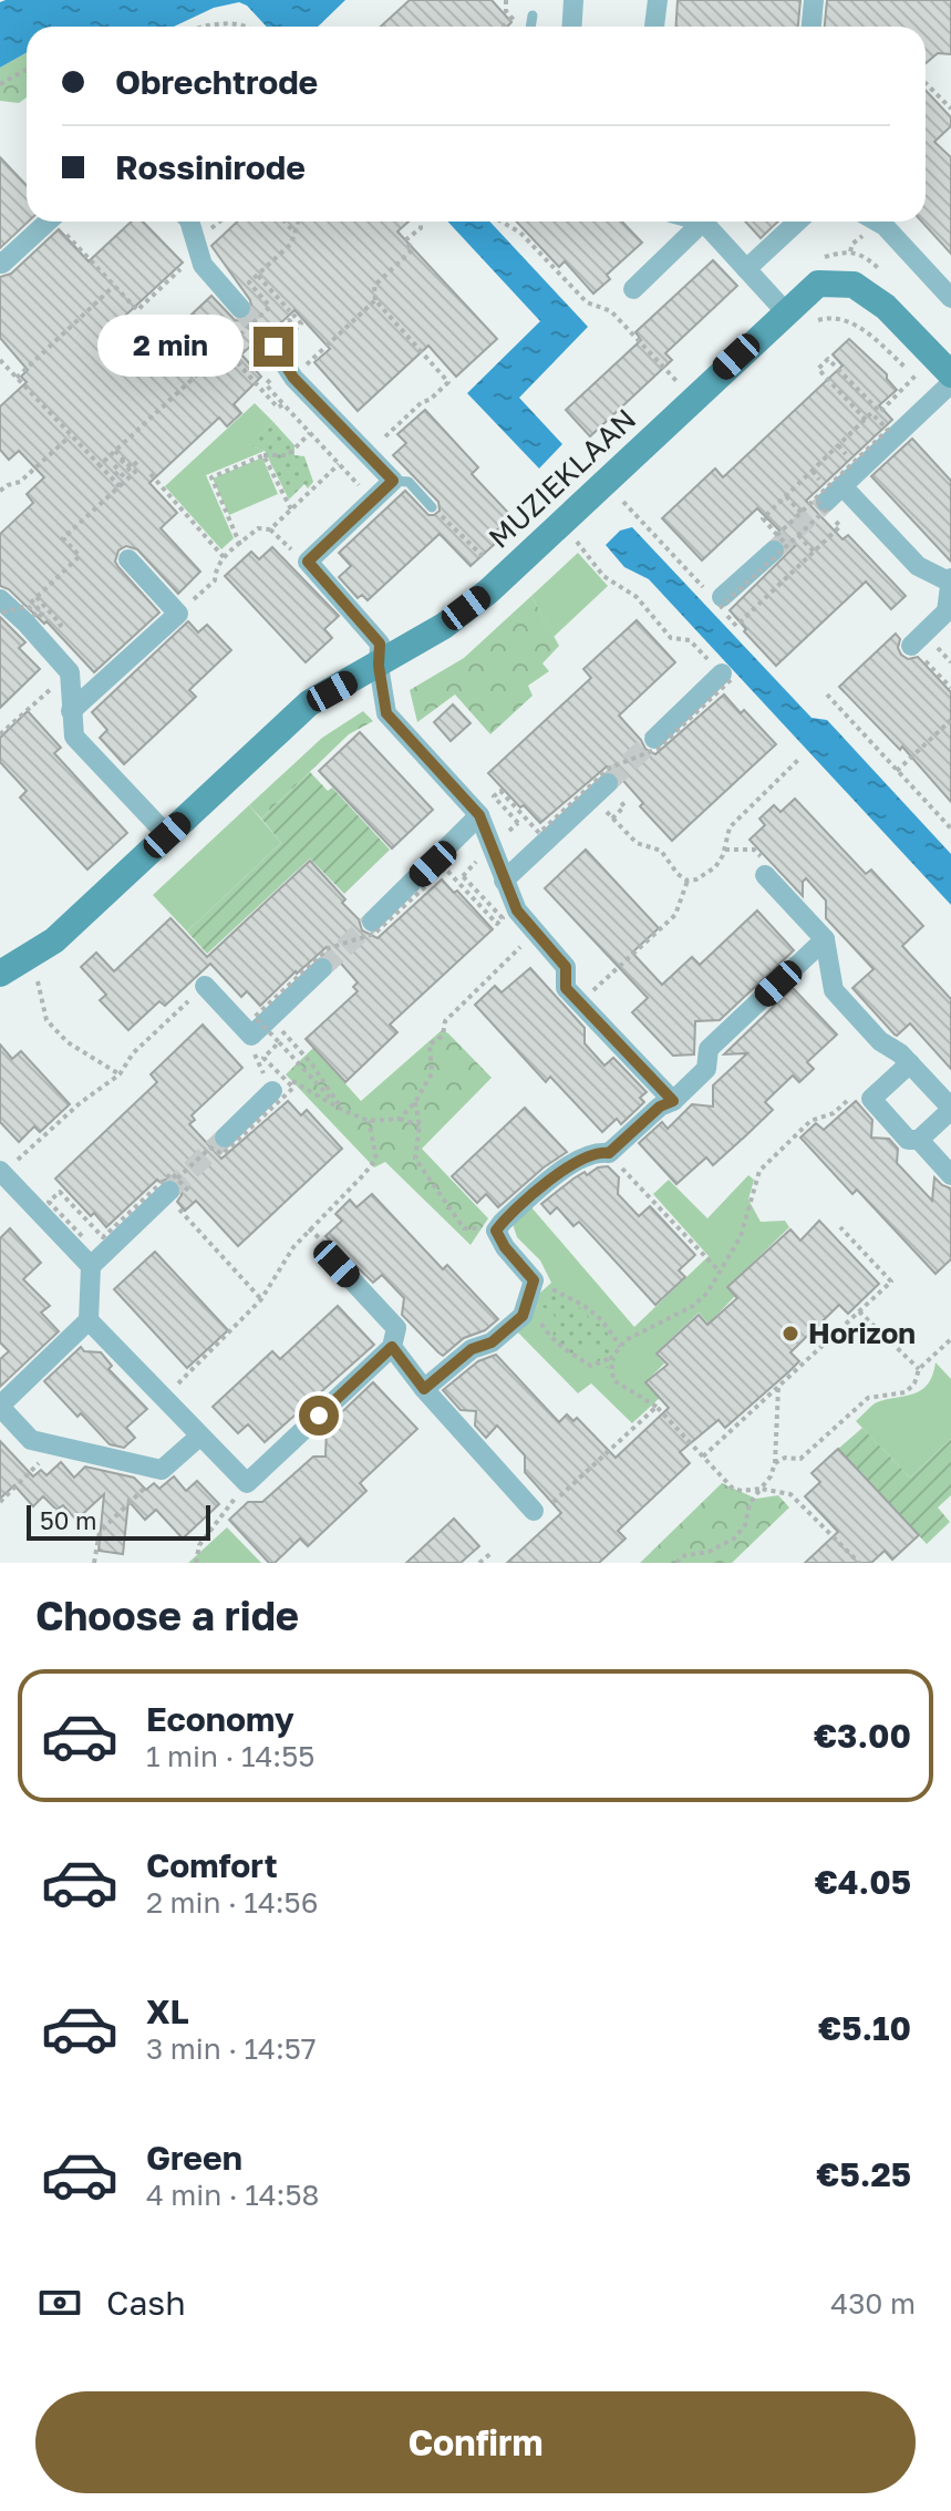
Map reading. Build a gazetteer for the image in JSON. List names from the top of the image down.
{
  "streets": {
    "street": ["MUZIEKLAAN"]
  },
  "places": ["Horizon"],
  "scale_bar": "50 m",
  "page": {
    "banner": ["Obrechtrode", "Rossinirode"],
    "bubble": "2 min",
    "scale": "50 m",
    "heading": "Choose a ride",
    "list": [
      {
        "name": "Economy",
        "note": "1 min · 14:55",
        "value": "€3.00"
      },
      {
        "name": "Comfort",
        "note": "2 min · 14:56",
        "value": "€4.05"
      },
      {
        "name": "XL",
        "note": "3 min · 14:57",
        "value": "€5.10"
      },
      {
        "name": "Green",
        "note": "4 min · 14:58",
        "value": "€5.25"
      }
    ],
    "pay": ["Cash", "430 m"],
    "buttons": "Confirm"
  }
}
